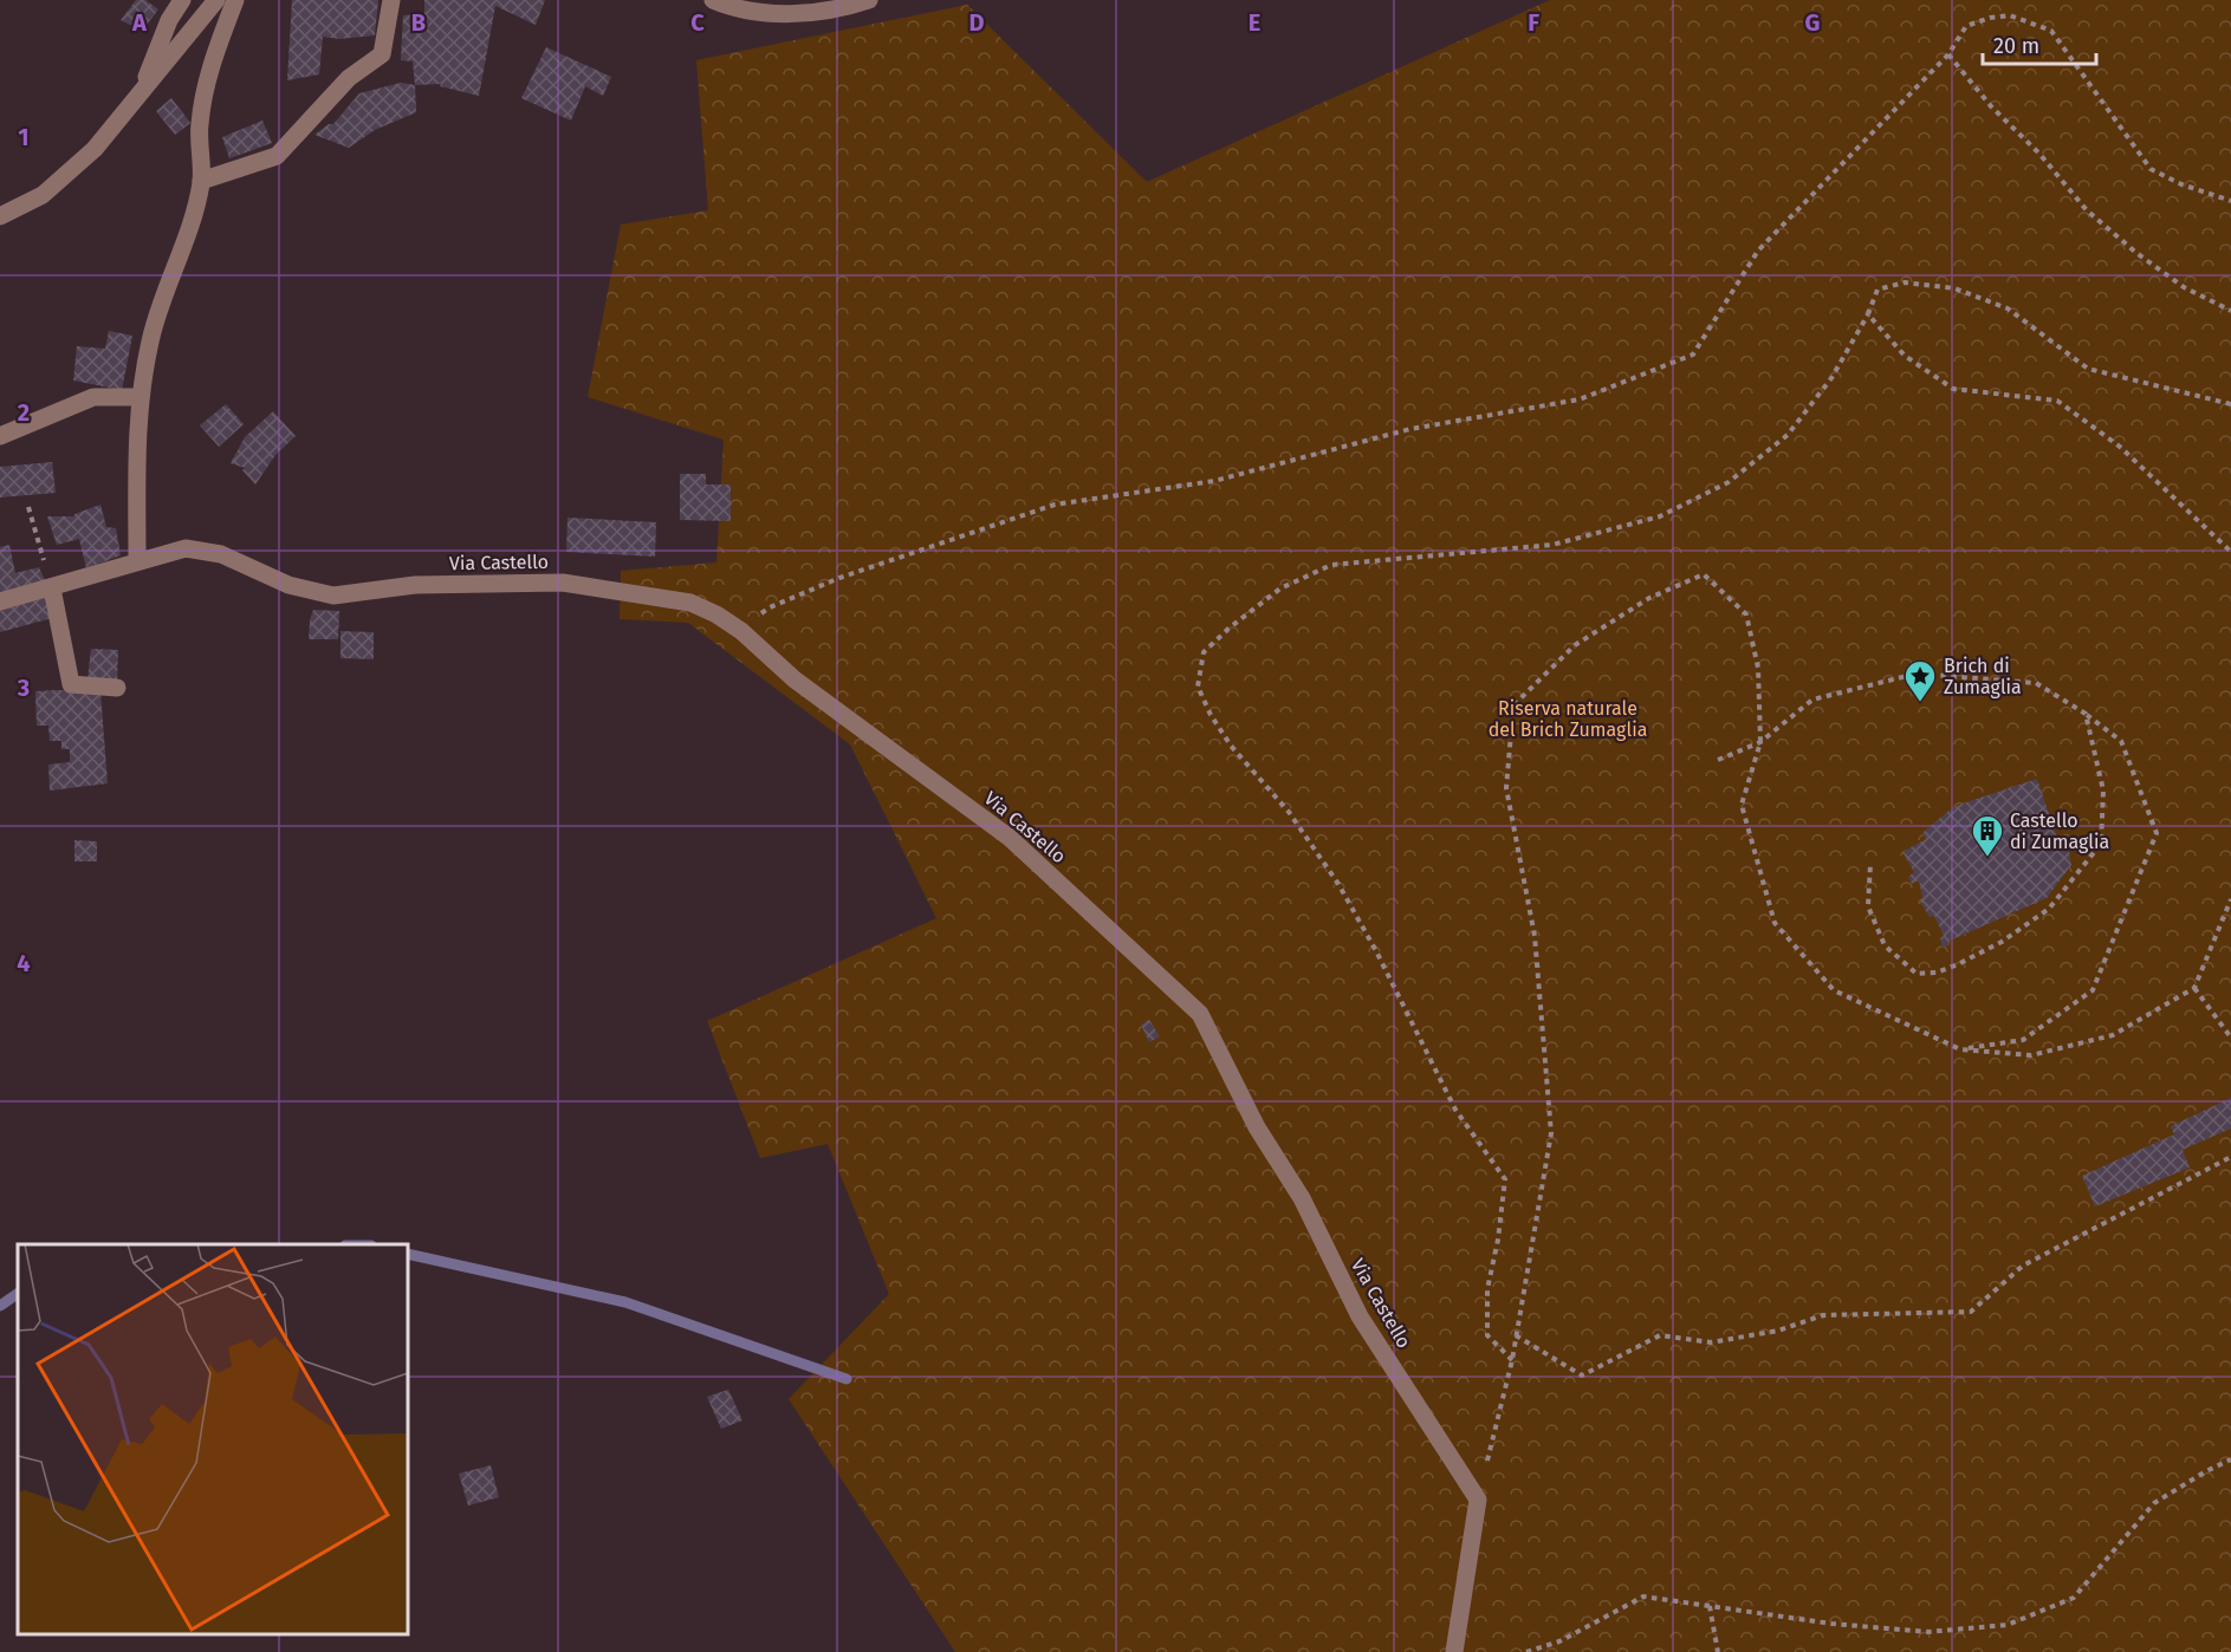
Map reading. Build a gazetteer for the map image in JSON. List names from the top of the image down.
{
  "streets": {
    "street": ["Via Castello"]
  },
  "parks": ["Riserva naturale del Brich Zumaglia"],
  "places": {
    "place": ["Brich di Zumaglia"],
    "building": ["Castello di Zumaglia"]
  },
  "scale_bar": "20 m",
  "grid": {
    "columns": [
      "A",
      "B",
      "C",
      "D",
      "E",
      "F",
      "G"
    ],
    "rows": [
      "1",
      "2",
      "3",
      "4"
    ]
  }
}
